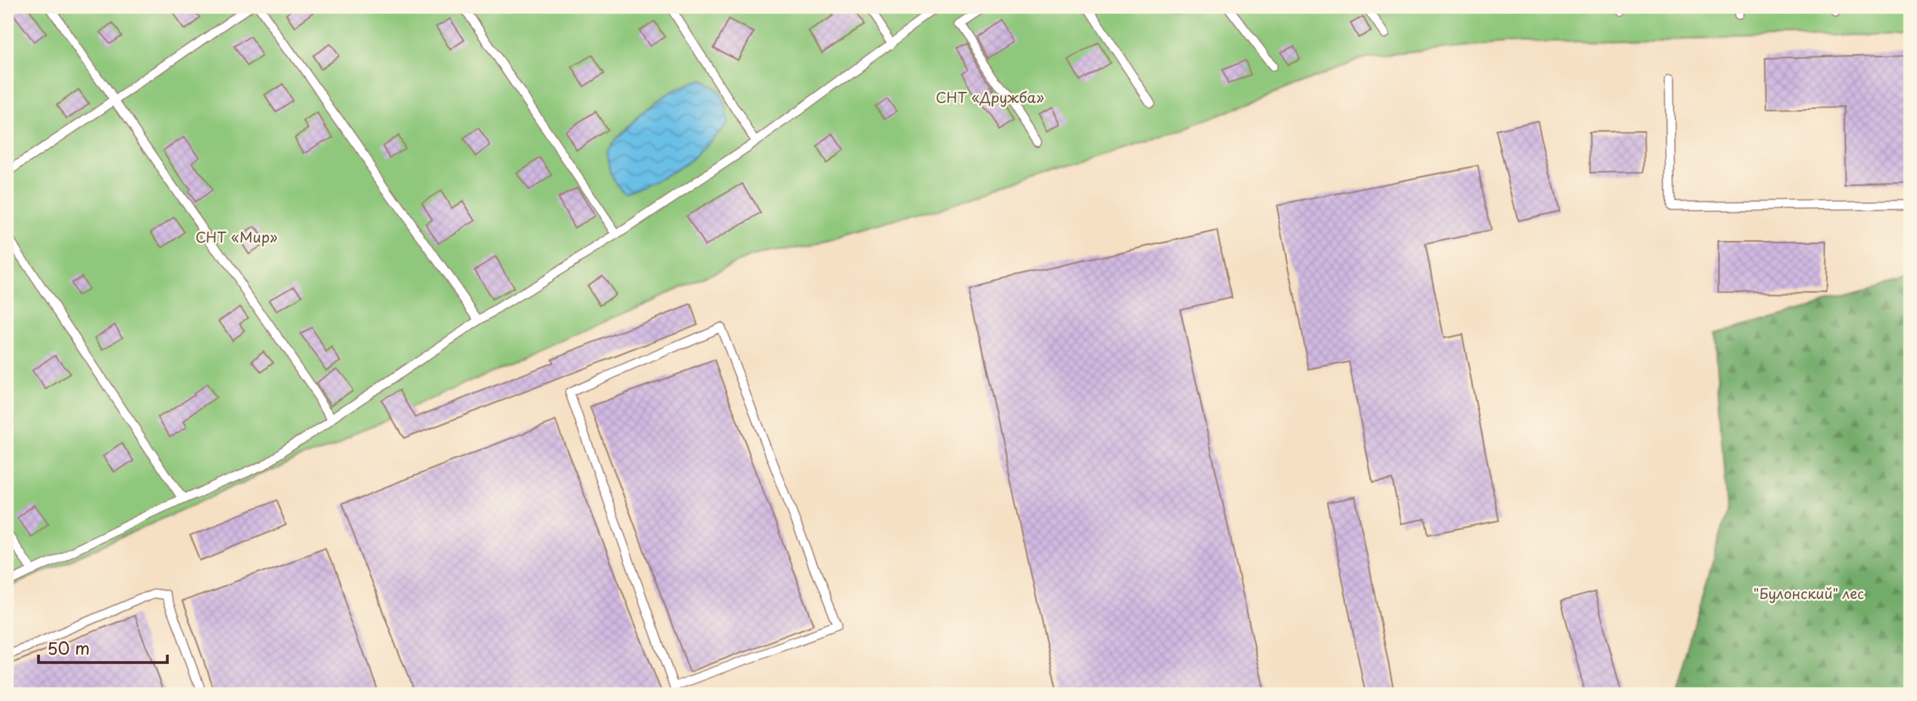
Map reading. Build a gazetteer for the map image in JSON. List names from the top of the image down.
{
  "parks": ["СНТ «Дружба»", "СНТ «Мир»", "\"Булонский\" лес"],
  "scale_bar": "50 m"
}
